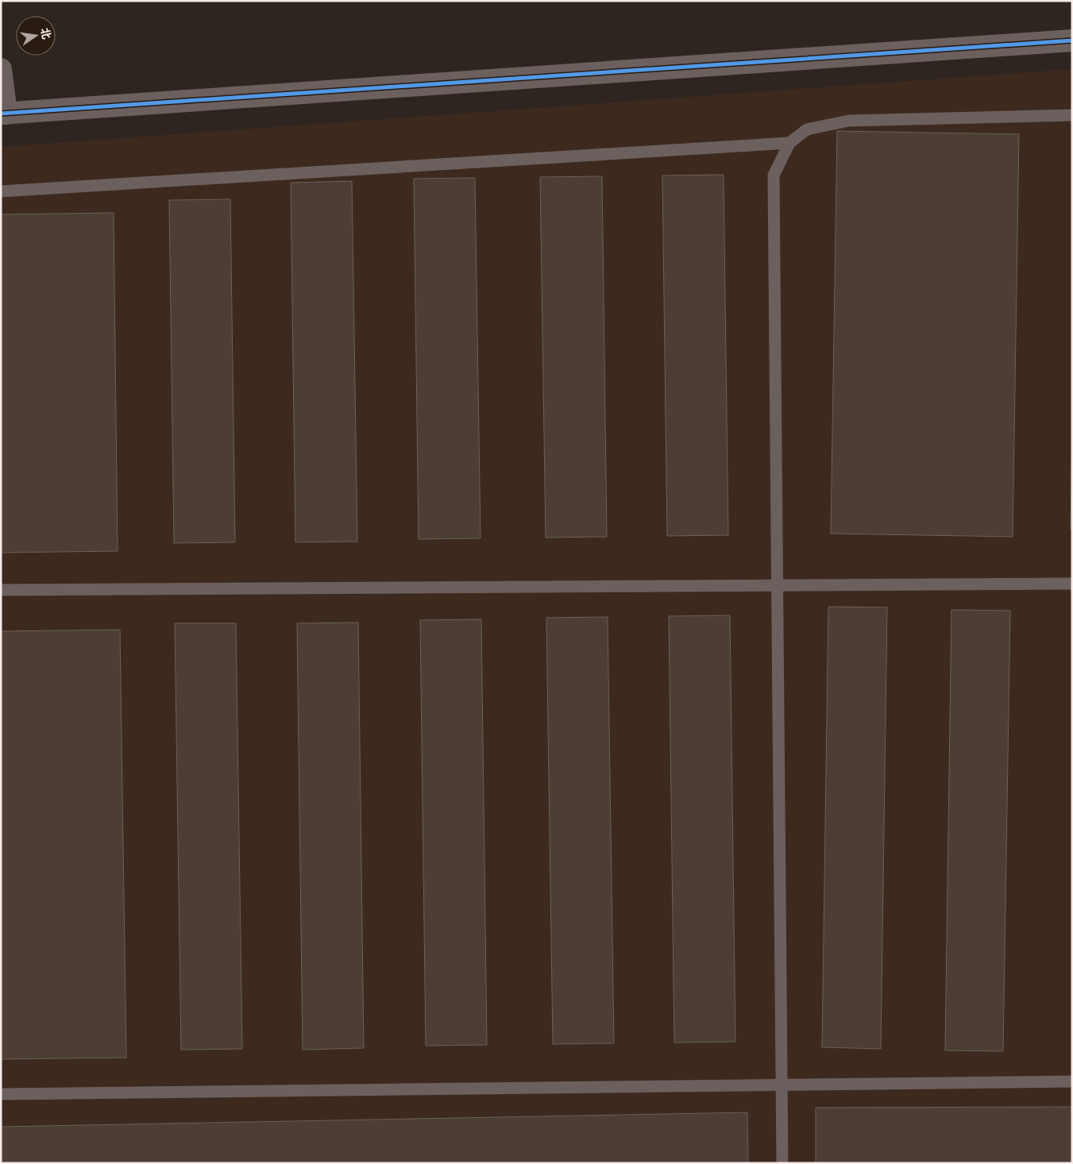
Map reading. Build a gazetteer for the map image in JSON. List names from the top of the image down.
{
  "north": "right"
}
